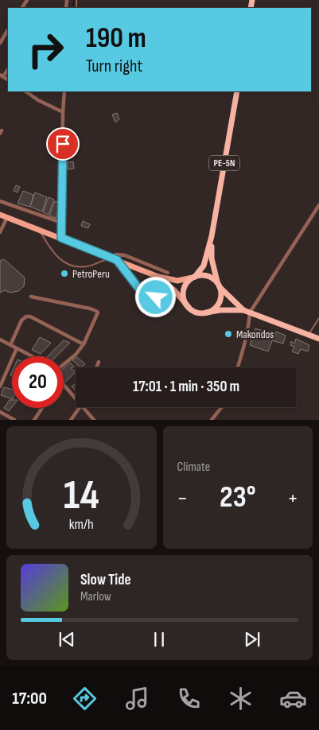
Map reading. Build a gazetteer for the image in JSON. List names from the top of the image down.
{
  "streets": {
    "highway": ["PE-5N"]
  },
  "places": ["PetroPeru", "Makondos"],
  "page": {
    "turn": ["190 m", "Turn right"],
    "limit": "20",
    "trip": "17:01 · 1 min · 350 m",
    "tile": "Climate",
    "heat": ["−", "23°", "+"],
    "song": ["Slow Tide", "Marlow"],
    "tabs": "17:00",
    "gauge": ["14", "km/h"]
  }
}
